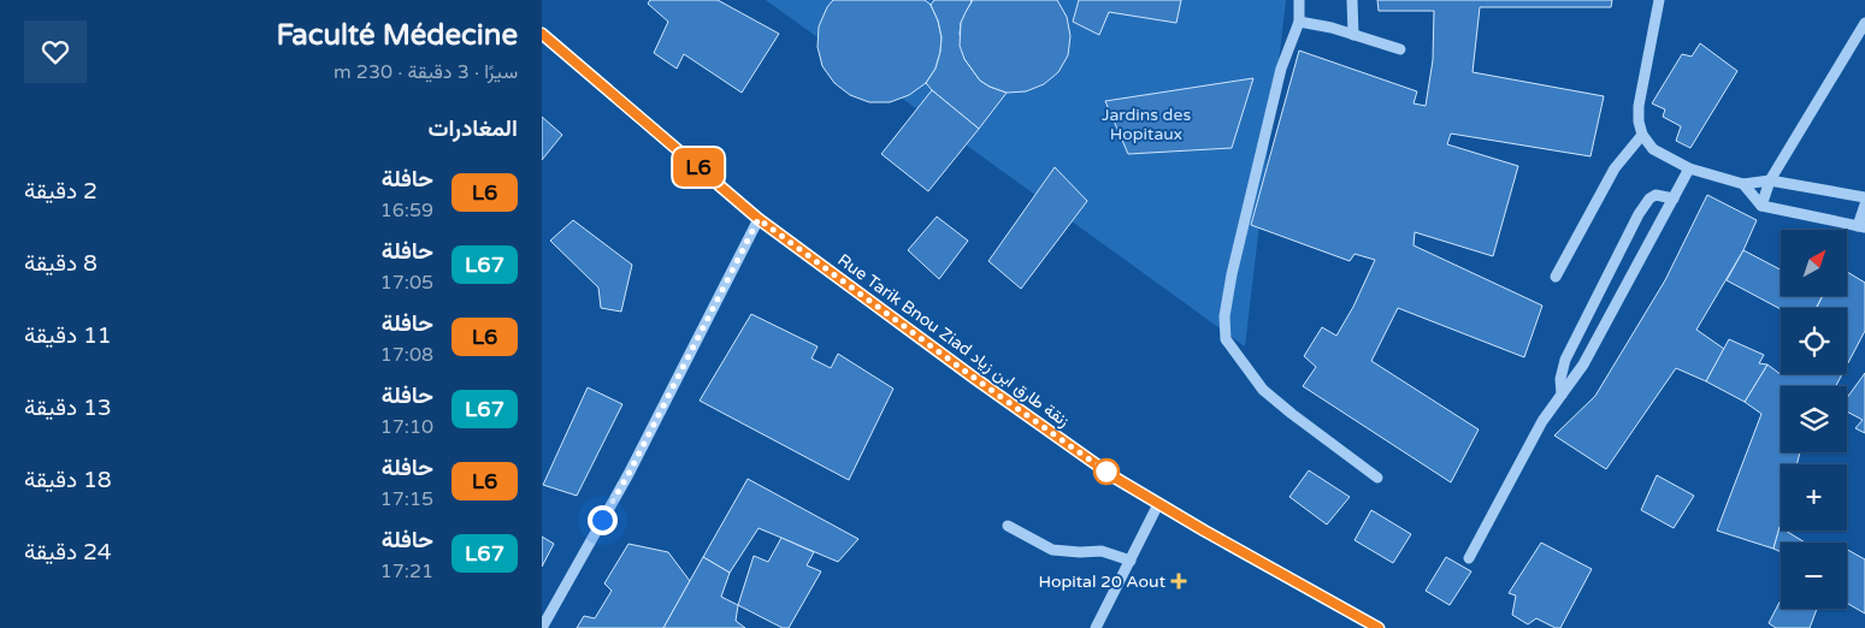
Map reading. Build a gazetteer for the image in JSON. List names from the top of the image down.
{
  "streets": {
    "street": ["Rue Tarik Bnou Ziad زنقة طارق ابن زياد"]
  },
  "parks": ["Jardins des Hopitaux"],
  "places": {
    "health": ["Hopital 20 Aout"]
  },
  "lines": ["bus line L6"],
  "north": "top right",
  "page": {
    "on_map": "L6",
    "heading": [
      ["Faculté Médecine", "سيرًا · 3 دقيقة · 230 m"],
      "المغادرات"
    ],
    "list": [
      {
        "mark": "L6",
        "name": "حافلة",
        "note": "16:59",
        "value": "2 دقيقة"
      },
      {
        "mark": "L67",
        "name": "حافلة",
        "note": "17:05",
        "value": "8 دقيقة"
      },
      {
        "mark": "L6",
        "name": "حافلة",
        "note": "17:08",
        "value": "11 دقيقة"
      },
      {
        "mark": "L67",
        "name": "حافلة",
        "note": "17:10",
        "value": "13 دقيقة"
      },
      {
        "mark": "L6",
        "name": "حافلة",
        "note": "17:15",
        "value": "18 دقيقة"
      },
      {
        "mark": "L67",
        "name": "حافلة",
        "note": "17:21",
        "value": "24 دقيقة"
      }
    ],
    "map_buttons": ["+", "−"]
  }
}
